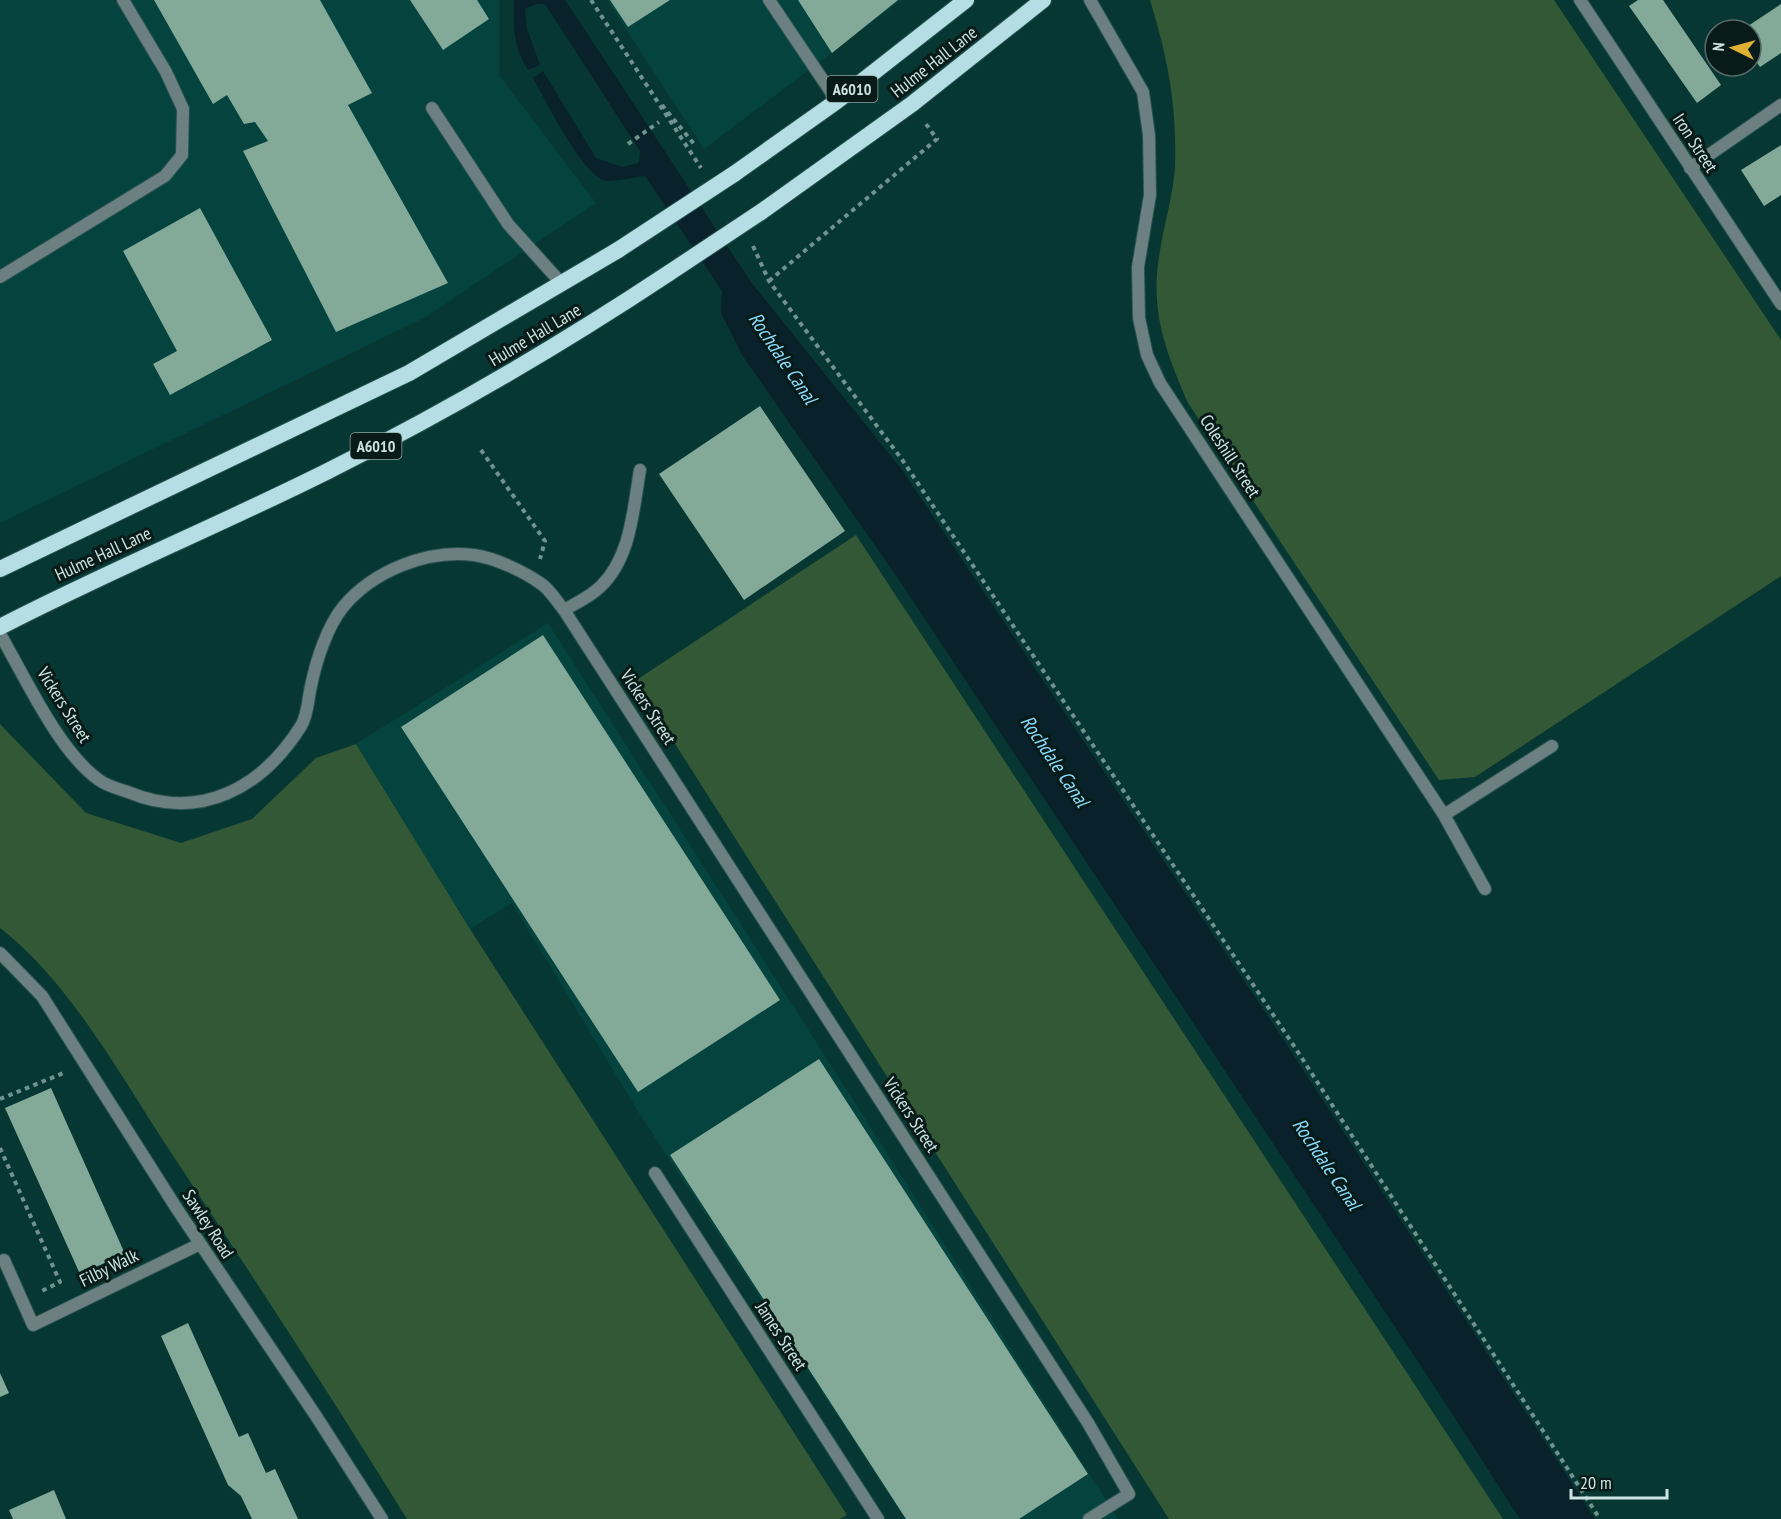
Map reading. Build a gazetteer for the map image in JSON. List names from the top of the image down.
{
  "streets": {
    "highway": ["Hulme Hall Lane", "A6010"],
    "street": [
      "Iron Street",
      "Coleshill Street",
      "Vickers Street",
      "Sawley Road",
      "Filby Walk",
      "James Street"
    ]
  },
  "crossings": [
    ["Sawley Road", "Filby Walk"]
  ],
  "water": ["Rochdale Canal"],
  "scale_bar": "20 m",
  "north": "left"
}
